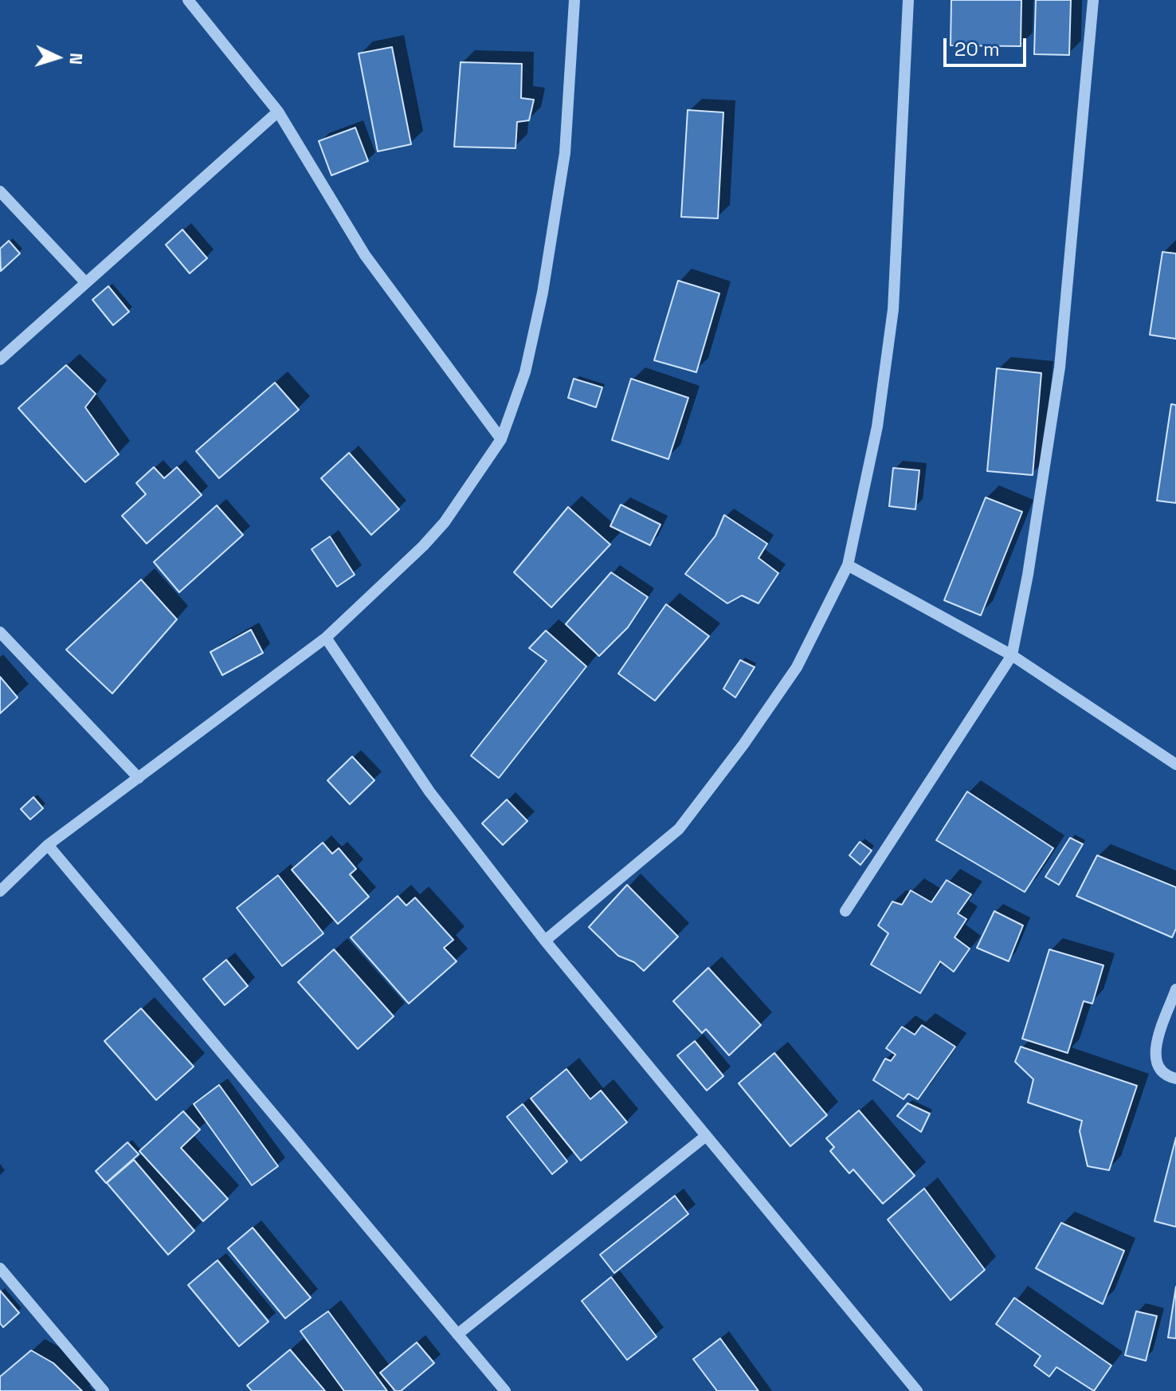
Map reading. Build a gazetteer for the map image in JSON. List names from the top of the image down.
{
  "scale_bar": "20 m",
  "north": "right"
}
